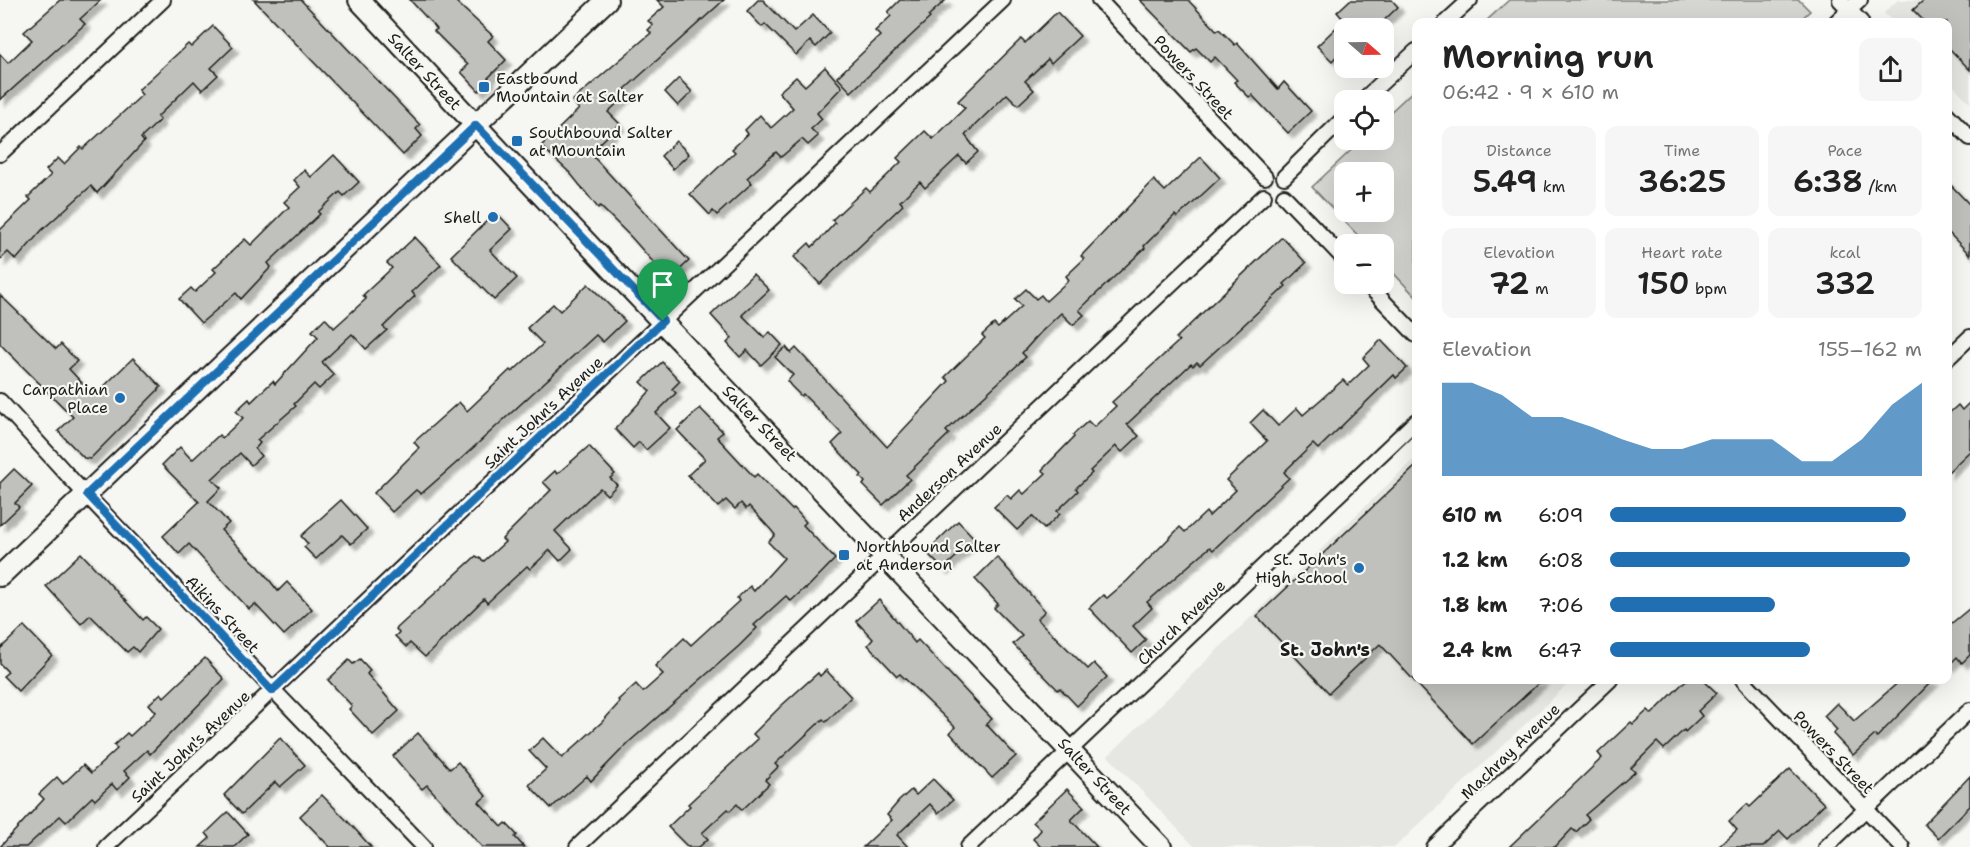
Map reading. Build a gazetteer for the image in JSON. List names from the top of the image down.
{
  "streets": {
    "main road": ["Salter Street"],
    "street": [
      "Powers Street",
      "Saint John's Avenue",
      "Anderson Avenue",
      "Aikins Street",
      "Church Avenue",
      "Machray Avenue"
    ]
  },
  "crossings": [
    ["Salter Street", "Saint John's Avenue"],
    ["Salter Street", "Anderson Avenue"],
    ["Salter Street", "Church Avenue"],
    ["Powers Street", "Anderson Avenue"],
    ["Saint John's Avenue", "Aikins Street"]
  ],
  "districts": ["St. John's"],
  "places": {
    "transit": ["Eastbound Mountain at Salter", "Southbound Salter at Mountain", "Northbound Salter at Anderson"],
    "other": ["Shell", "Carpathian Place", "St. John's High School"]
  },
  "north": "right",
  "page": {
    "map_buttons": ["+", "−"],
    "heading": ["Morning run", "06:42 · 9 × 610 m"],
    "stats": [
      ["Distance", "5.49 km"],
      ["Time", "36:25"],
      ["Pace", "6:38 /km"],
      ["Elevation", "72 m"],
      ["Heart rate", "150 bpm"],
      ["kcal", "332"]
    ],
    "chart": ["Elevation", "155–162 m"],
    "list": [
      {
        "name": "610 m",
        "note": "6:09"
      },
      {
        "name": "1.2 km",
        "note": "6:08"
      },
      {
        "name": "1.8 km",
        "note": "7:06"
      },
      {
        "name": "2.4 km",
        "note": "6:47"
      }
    ]
  }
}
